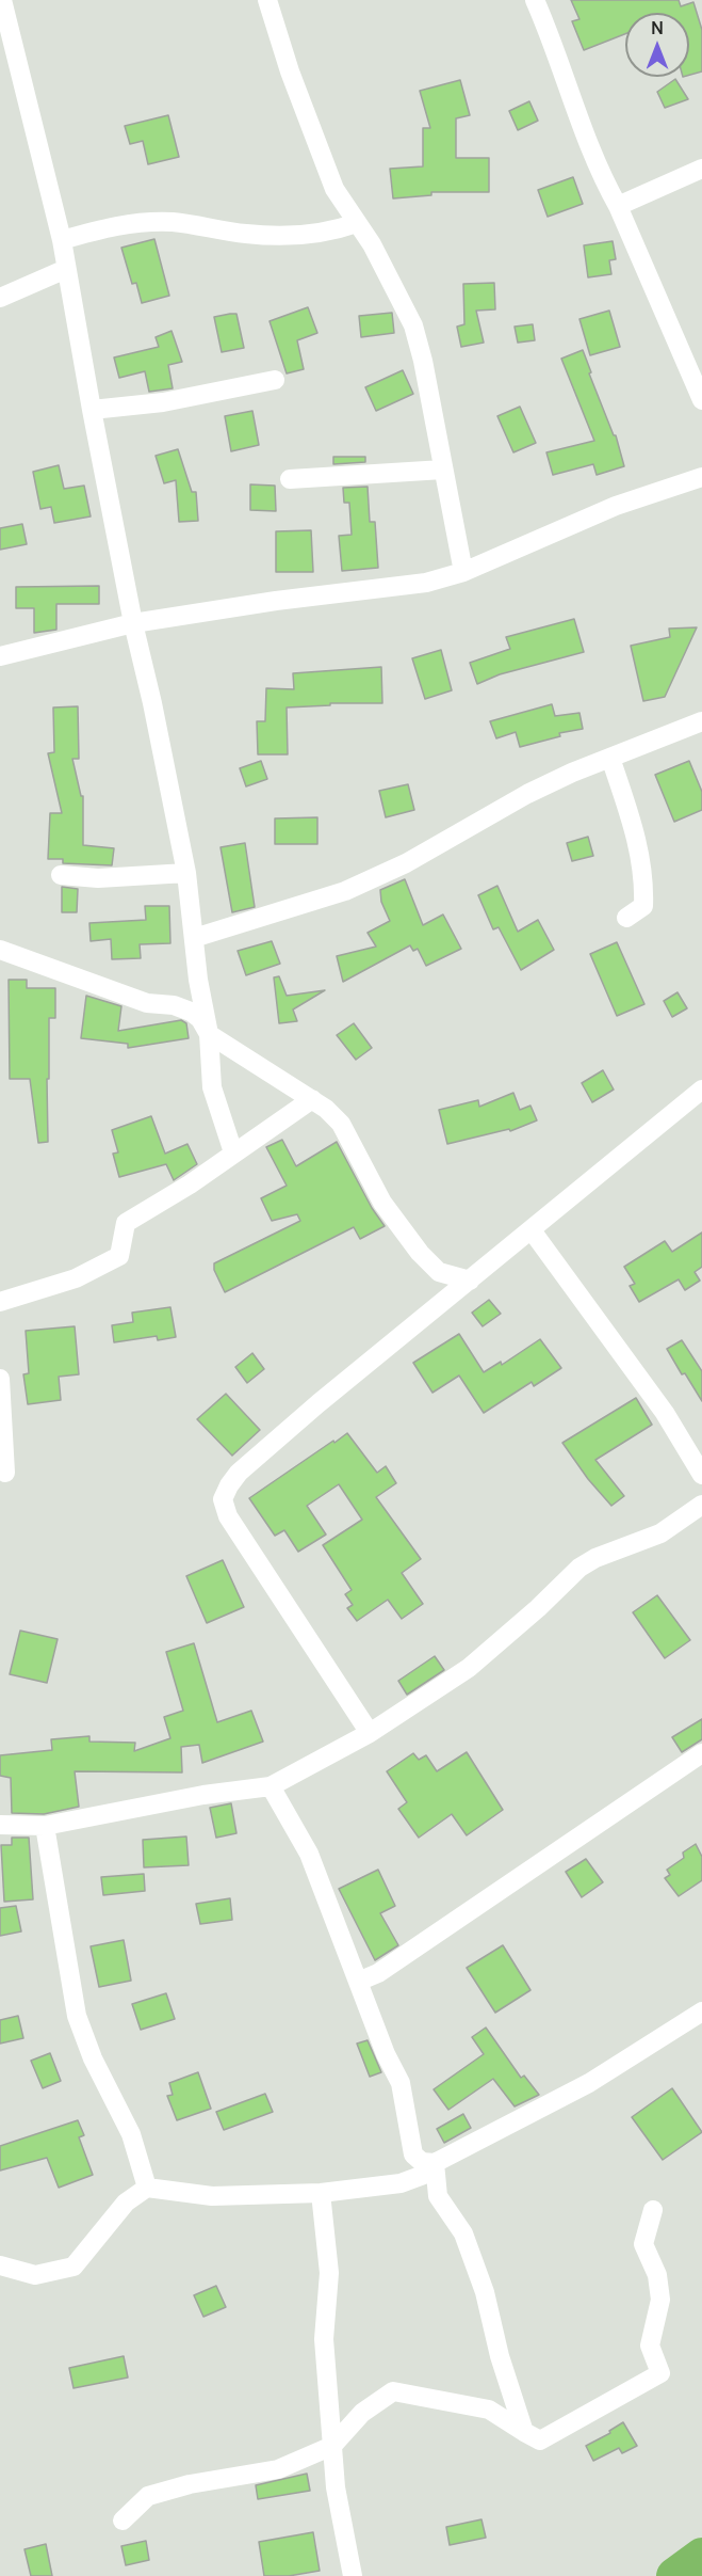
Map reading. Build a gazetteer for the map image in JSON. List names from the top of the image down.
{
  "north": "top"
}
